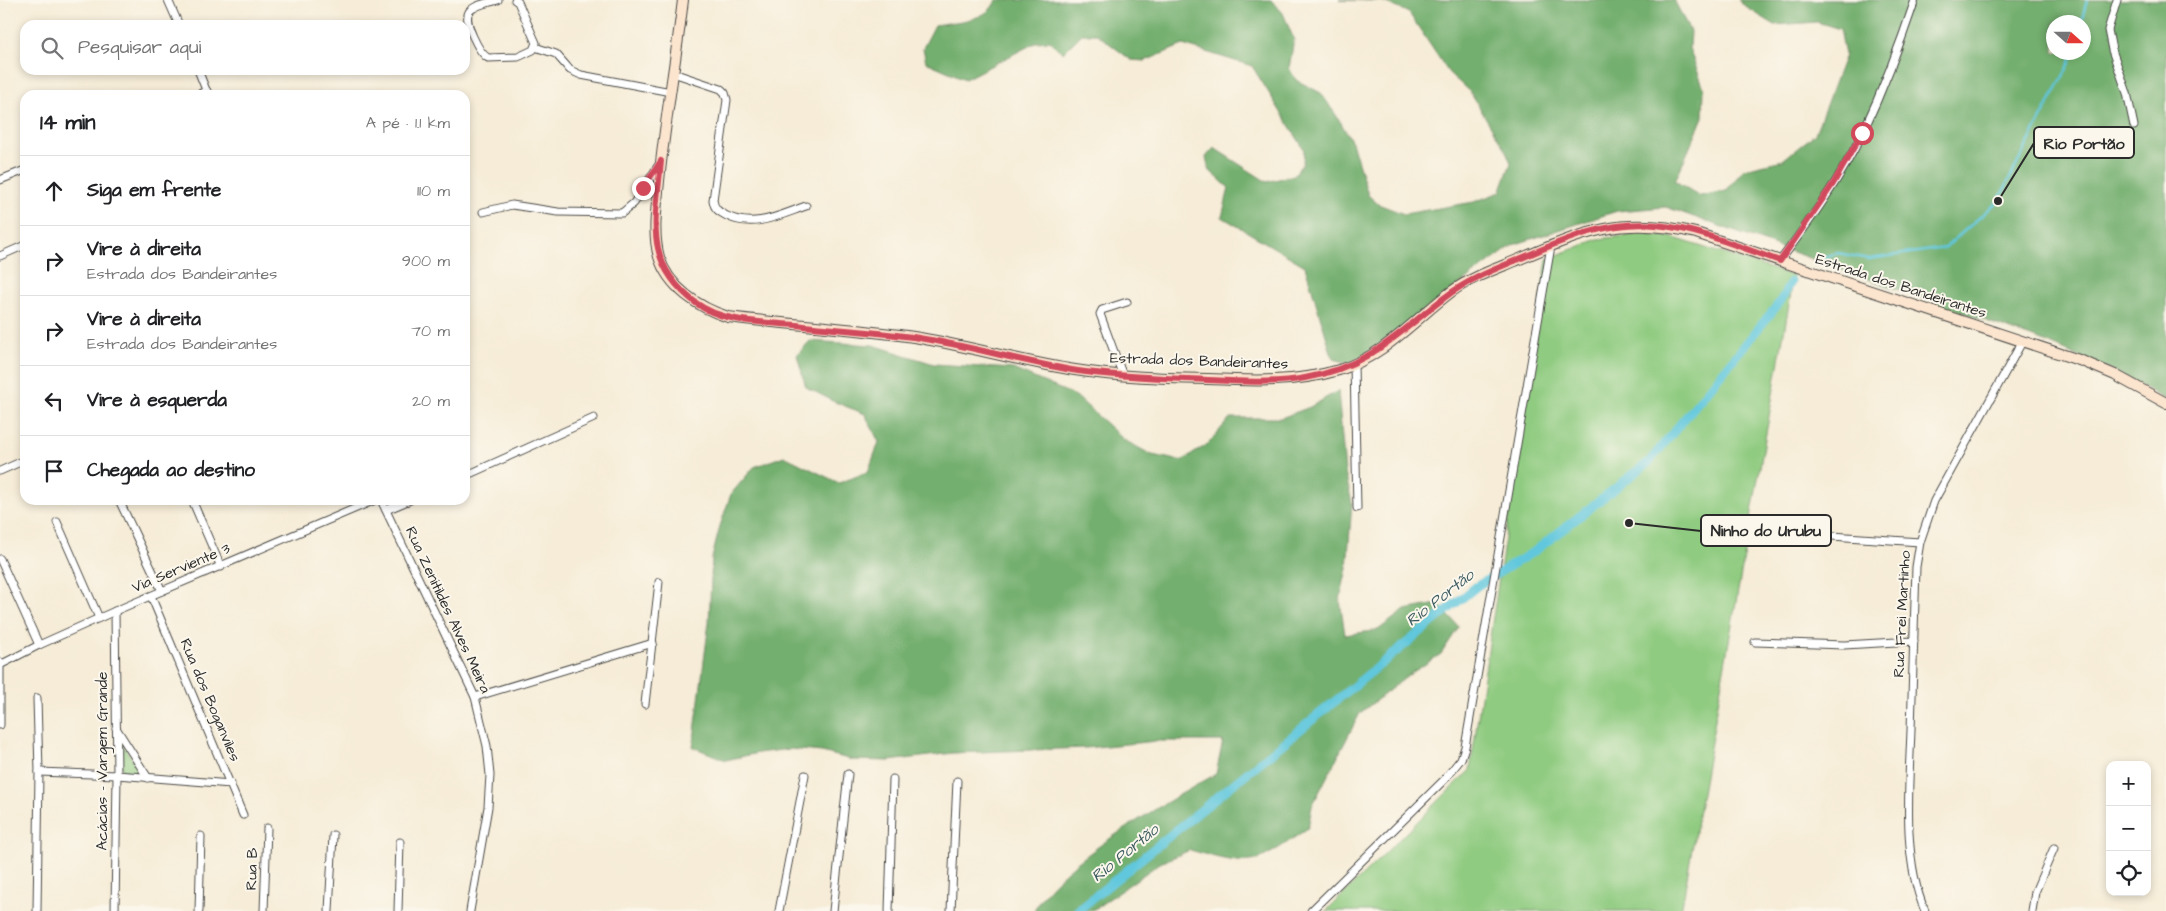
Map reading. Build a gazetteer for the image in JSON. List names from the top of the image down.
{
  "streets": {
    "main road": ["Estrada dos Bandeirantes"],
    "street": [
      "Via Serviente 3",
      "Rua Zenitildes Alves Meira",
      "Rua Frei Martinho",
      "Rua dos Boganviles",
      "Acácias - Vargem Grande",
      "Rua B"
    ]
  },
  "crossings": [
    ["Estrada dos Bandeirantes", "Rua Frei Martinho"],
    ["Via Serviente 3", "Rua dos Boganviles"],
    ["Via Serviente 3", "Acácias - Vargem Grande"]
  ],
  "water": ["Rio Portão"],
  "places": ["Rio Portão", "Ninho do Urubu"],
  "north": "right",
  "page": {
    "search": "Pesquisar aqui",
    "heading": ["14 min", "A pé · 1.1 km"],
    "list": [
      ["Siga em frente", "110 m"],
      ["Vire à direita", "Estrada dos Bandeirantes", "900 m"],
      ["Vire à direita", "Estrada dos Bandeirantes", "70 m"],
      ["Vire à esquerda", "20 m"],
      "Chegada ao destino"
    ],
    "map_buttons": ["+", "−"]
  }
}
